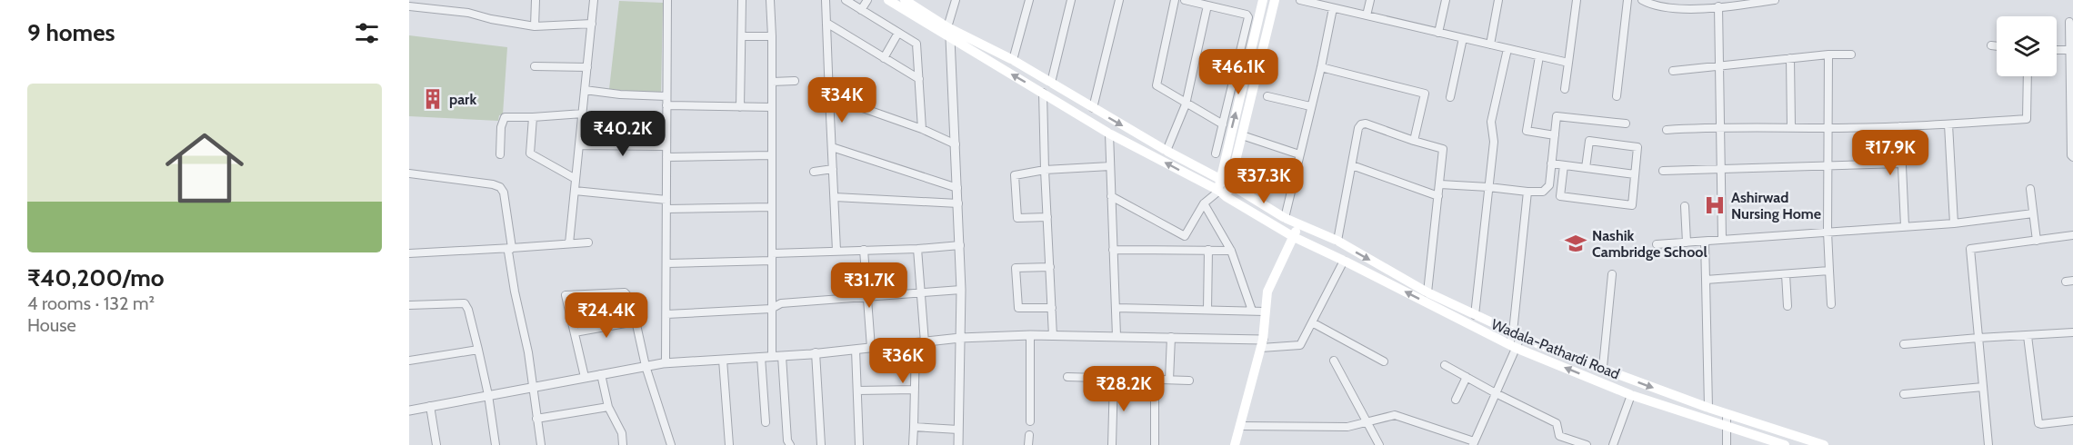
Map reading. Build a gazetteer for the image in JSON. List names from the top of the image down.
{
  "streets": {
    "main road": ["Wadala-Pathardi Road"]
  },
  "places": {
    "building": ["park"],
    "hospital": ["Ashirwad Nursing Home"],
    "school or university": ["Nashik Cambridge School"]
  },
  "page": {
    "heading": "9 homes",
    "price": [
      "₹46.1K",
      "₹34K",
      "₹40.2K",
      "₹17.9K",
      "₹37.3K",
      "₹31.7K",
      "₹24.4K",
      "₹36K",
      "₹28.2K"
    ],
    "list": [
      {
        "name": "₹40,200/mo",
        "note": "4 rooms · 132 m² · House"
      }
    ]
  }
}
